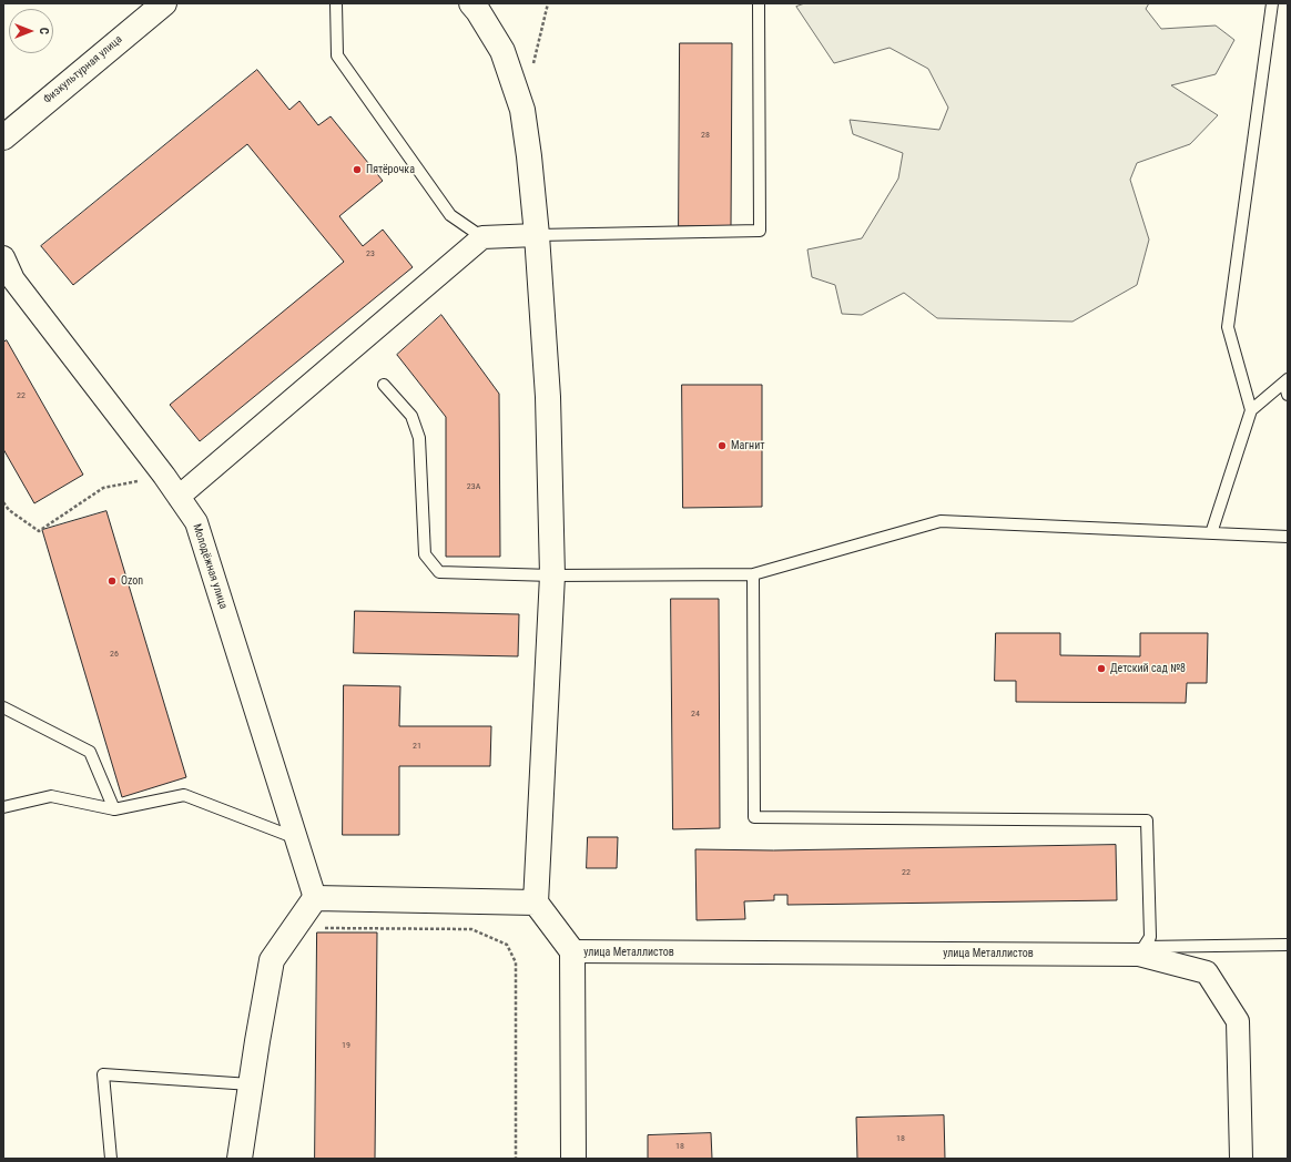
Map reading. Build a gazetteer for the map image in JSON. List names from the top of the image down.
{
  "streets": {
    "main road": ["Физкультурная улица", "улица Металлистов"],
    "street": ["Молодёжная улица"]
  },
  "places": [
    "Пятёрочка",
    "Магнит",
    "Ozon",
    "Детский сад №8"
  ],
  "house_numbers": [
    "28",
    "23",
    "22",
    "23А",
    "26",
    "24",
    "21",
    "22",
    "19",
    "18",
    "18"
  ],
  "north": "right"
}
